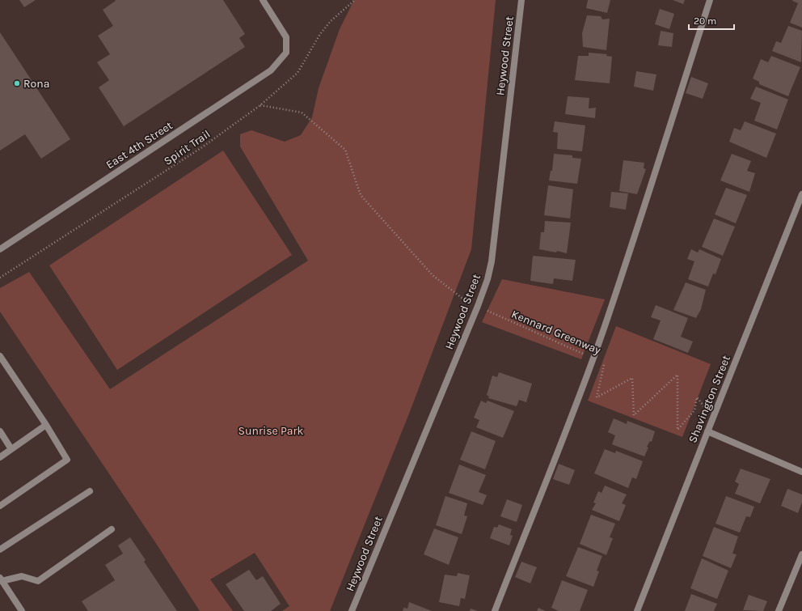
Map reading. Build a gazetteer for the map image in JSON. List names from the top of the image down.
{
  "streets": {
    "street": ["Heywood Street", "East 4th Street", "Shavington Street"],
    "path": ["Spirit Trail", "Kennard Greenway"]
  },
  "parks": ["Sunrise Park"],
  "places": ["Rona"],
  "scale_bar": "20 m"
}
